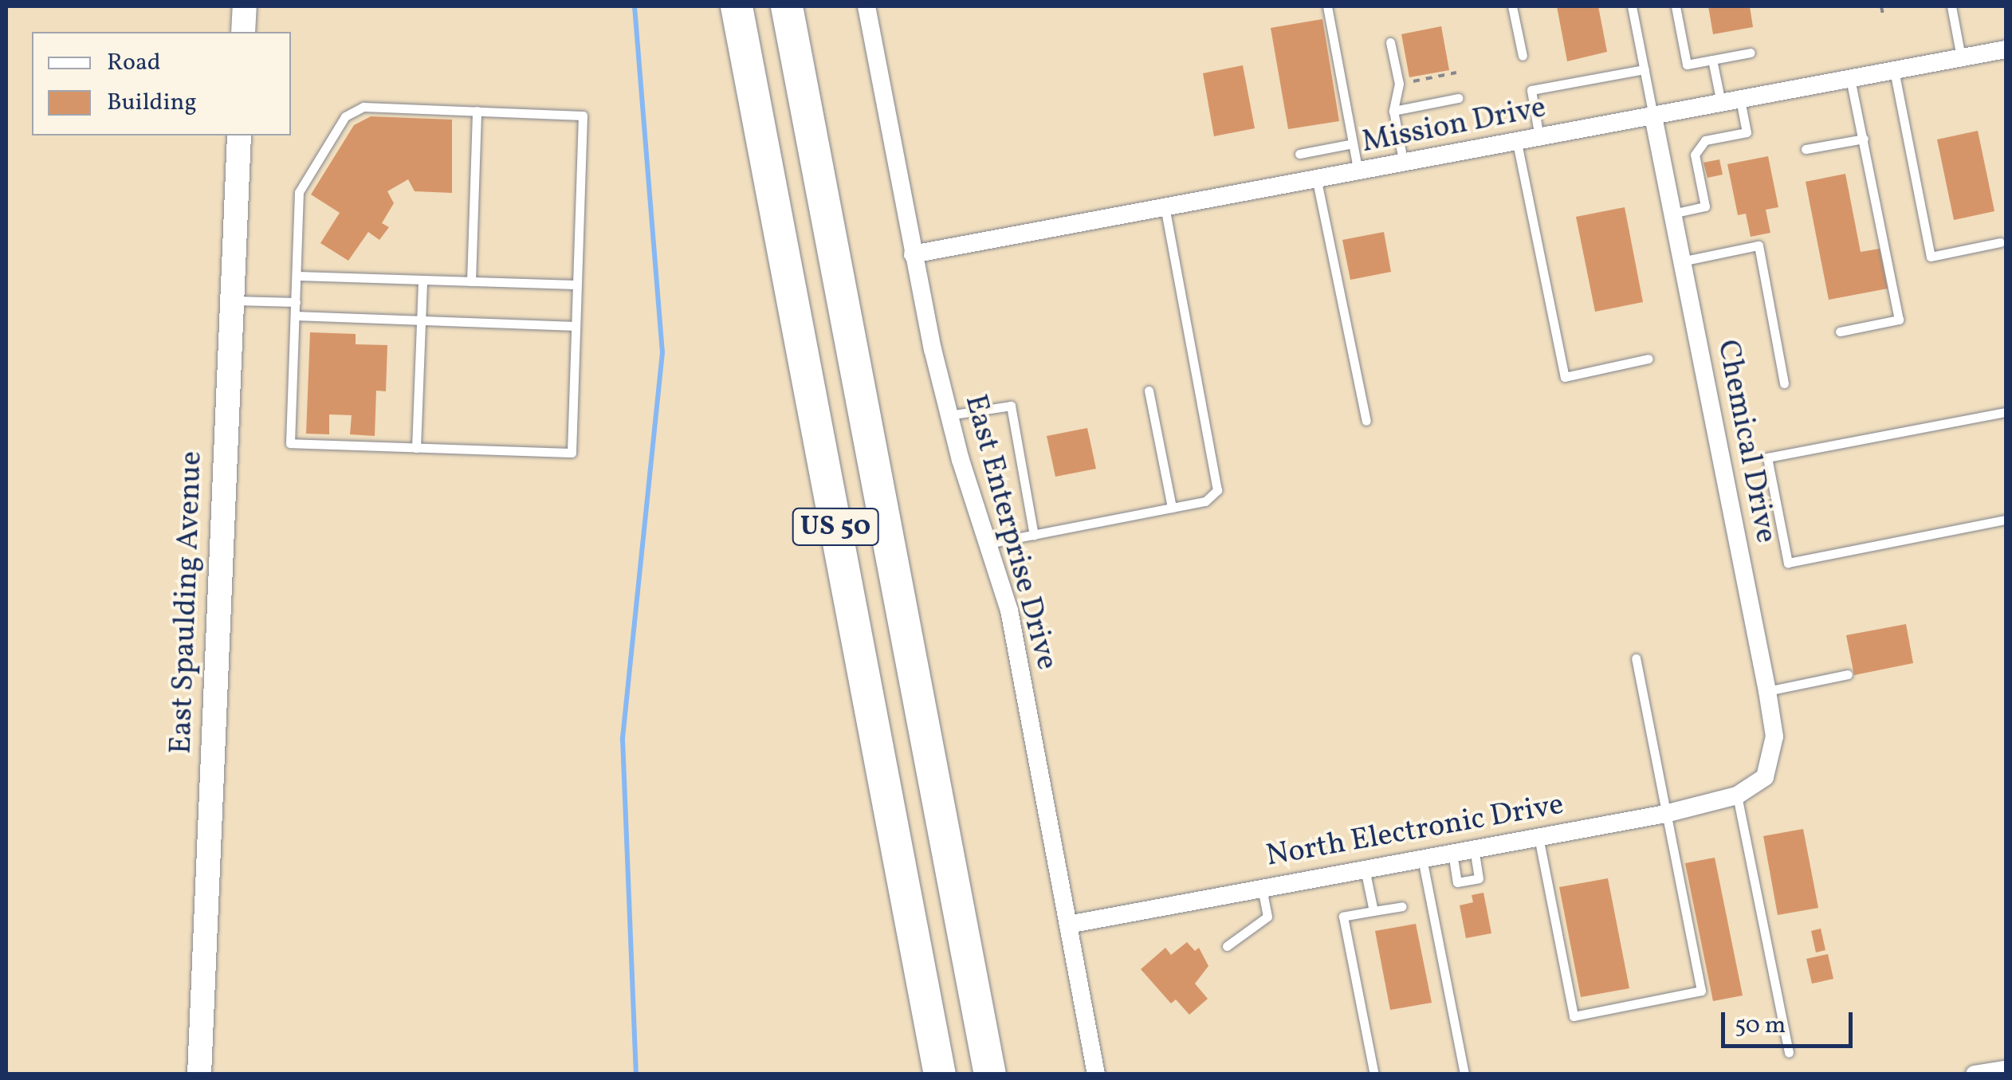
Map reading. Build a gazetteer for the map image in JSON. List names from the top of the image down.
{
  "streets": {
    "highway": ["US 50"],
    "street": [
      "Mission Drive",
      "Chemical Drive",
      "East Enterprise Drive",
      "East Spaulding Avenue",
      "North Electronic Drive"
    ]
  },
  "crossings": [
    ["Mission Drive", "Chemical Drive"],
    ["Mission Drive", "East Enterprise Drive"],
    ["Chemical Drive", "North Electronic Drive"],
    ["East Enterprise Drive", "North Electronic Drive"]
  ],
  "legend": ["Road", "Building"],
  "scale_bar": "50 m"
}
